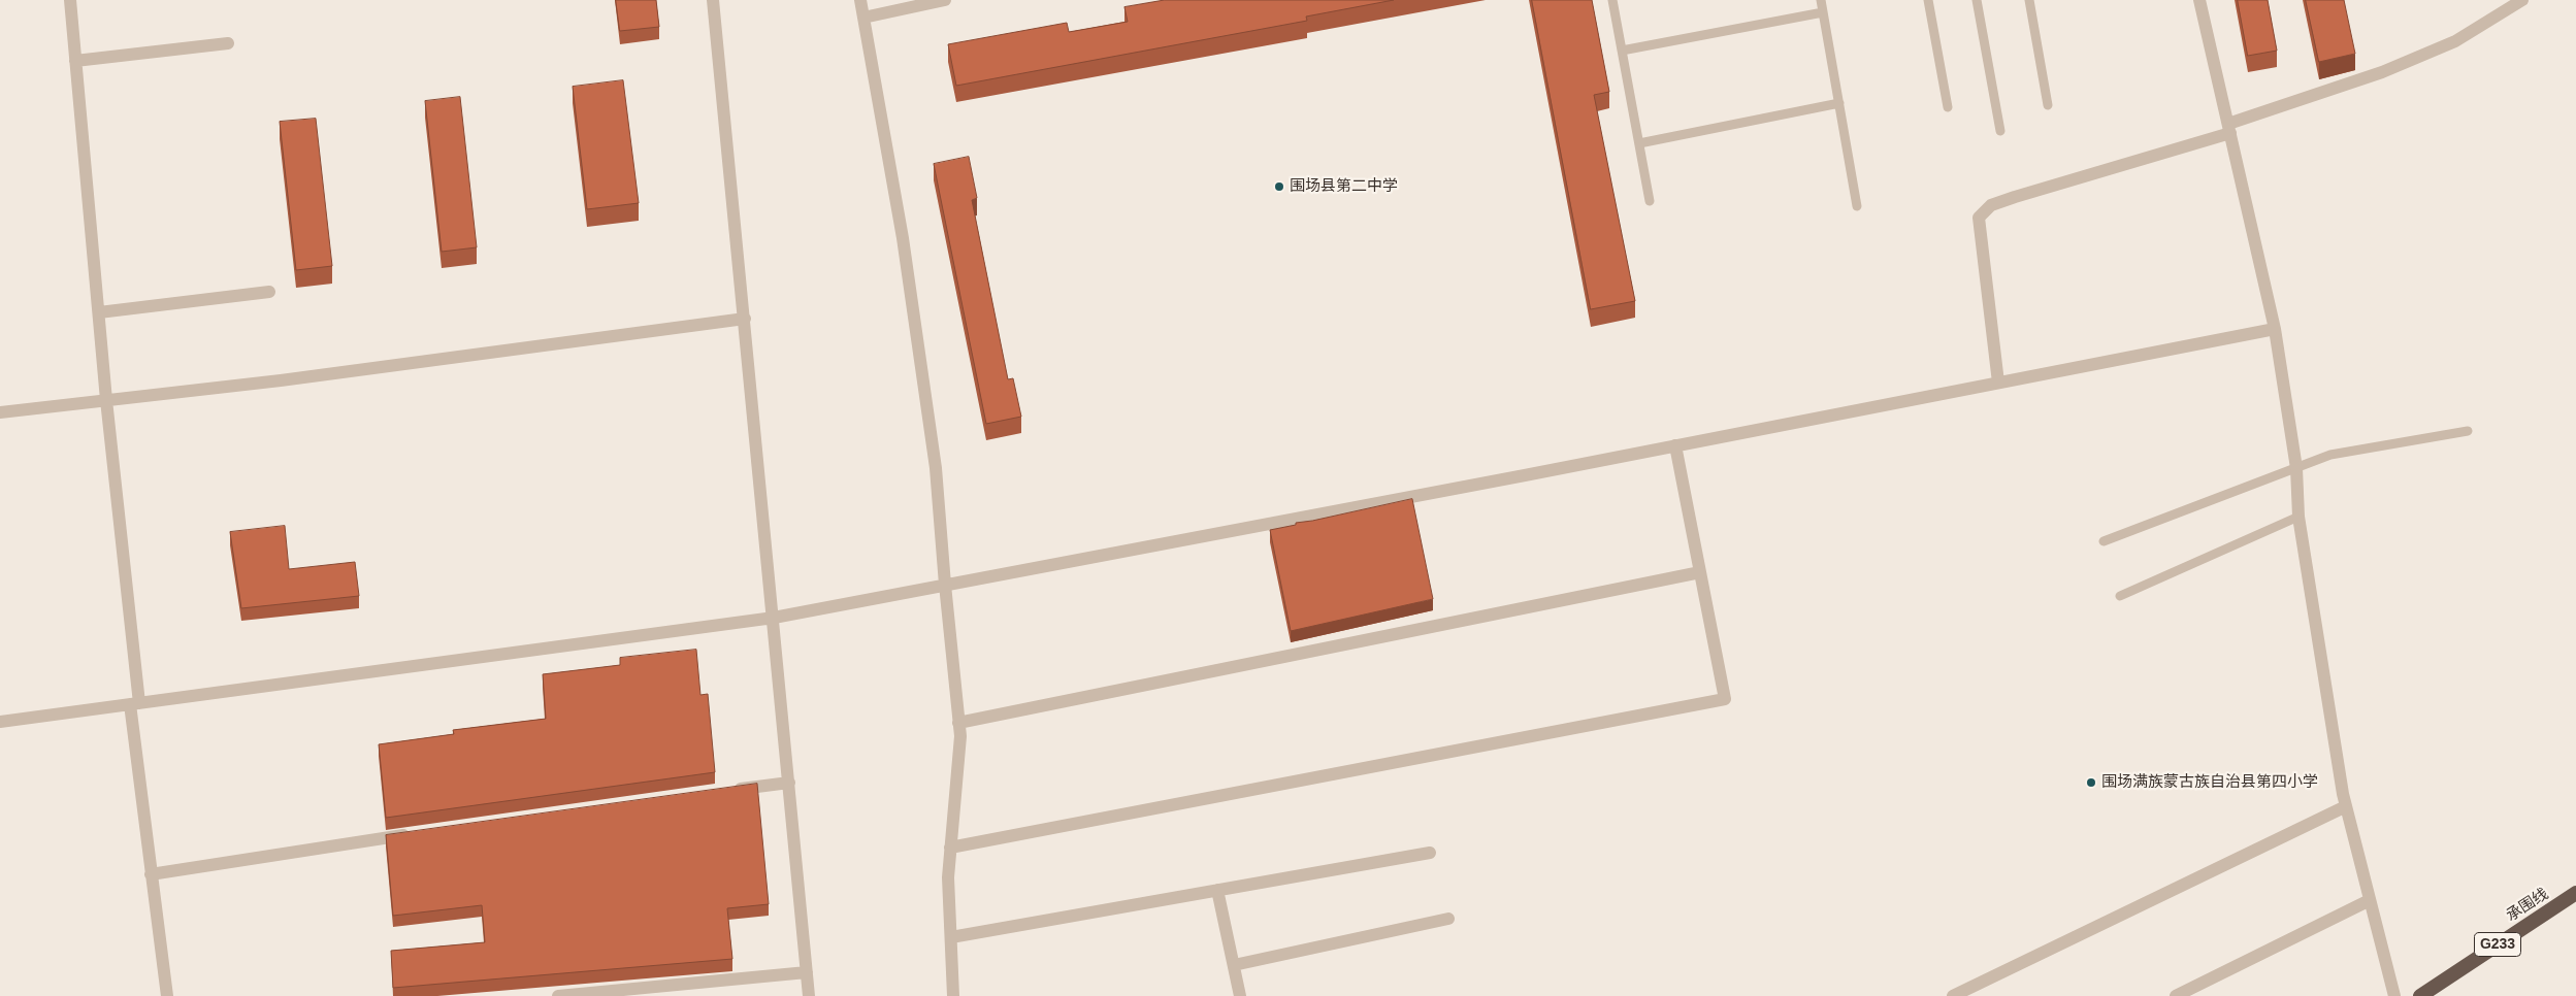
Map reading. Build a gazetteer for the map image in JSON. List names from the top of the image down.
{
  "streets": {
    "highway": ["承围线", "G233"]
  },
  "places": ["围场县第二中学", "围场满族蒙古族自治县第四小学"]
}
